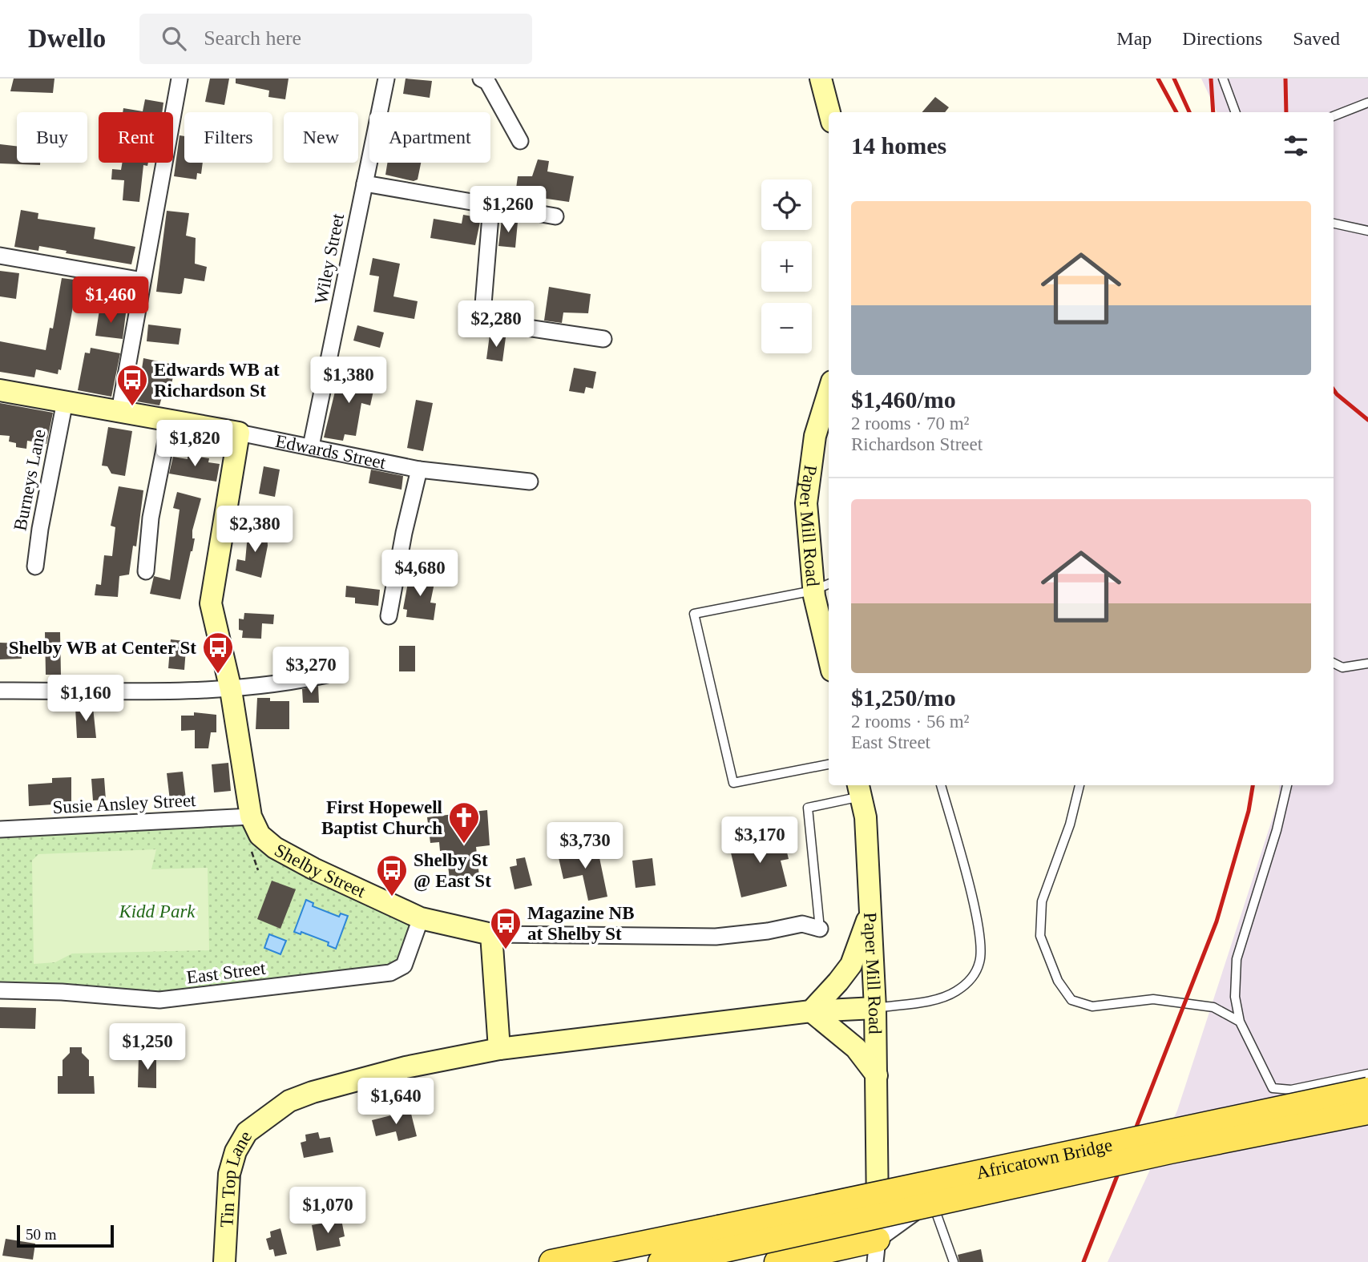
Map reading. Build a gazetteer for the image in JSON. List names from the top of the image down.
{
  "streets": {
    "main road": ["Africatown Bridge"],
    "street": [
      "Wiley Street",
      "Edwards Street",
      "Burneys Lane",
      "Paper Mill Road",
      "Susie Ansley Street",
      "Shelby Street",
      "East Street",
      "Tin Top Lane"
    ]
  },
  "crossings": [
    ["Wiley Street", "Edwards Street"],
    ["Edwards Street", "Burneys Lane"],
    ["Edwards Street", "Shelby Street"],
    ["Paper Mill Road", "Tin Top Lane"],
    ["Susie Ansley Street", "Shelby Street"],
    ["Shelby Street", "East Street"]
  ],
  "parks": ["Kidd Park"],
  "places": {
    "bus stop": [
      "Edwards WB at Richardson St",
      "Shelby WB at Center St",
      "Shelby St @ East St",
      "Magazine NB at Shelby St"
    ],
    "church": ["First Hopewell Baptist Church"]
  },
  "scale_bar": "50 m",
  "page": {
    "header": "Dwello",
    "search": "Search here",
    "nav": ["Map", "Directions", "Saved"],
    "chip": [
      "Buy",
      "Rent",
      "Filters",
      "New",
      "Apartment"
    ],
    "heading": "14 homes",
    "map_buttons": ["+", "−"],
    "list": [
      {
        "name": "$1,460/mo",
        "note": "2 rooms · 70 m² · Richardson Street"
      },
      {
        "name": "$1,250/mo",
        "note": "2 rooms · 56 m² · East Street"
      }
    ],
    "price": [
      "$1,260",
      "$1,460",
      "$2,280",
      "$1,380",
      "$1,820",
      "$2,380",
      "$4,680",
      "$3,270",
      "$1,160",
      "$3,170",
      "$3,730",
      "$1,250",
      "$1,640",
      "$1,070"
    ],
    "scale": "50 m"
  }
}
